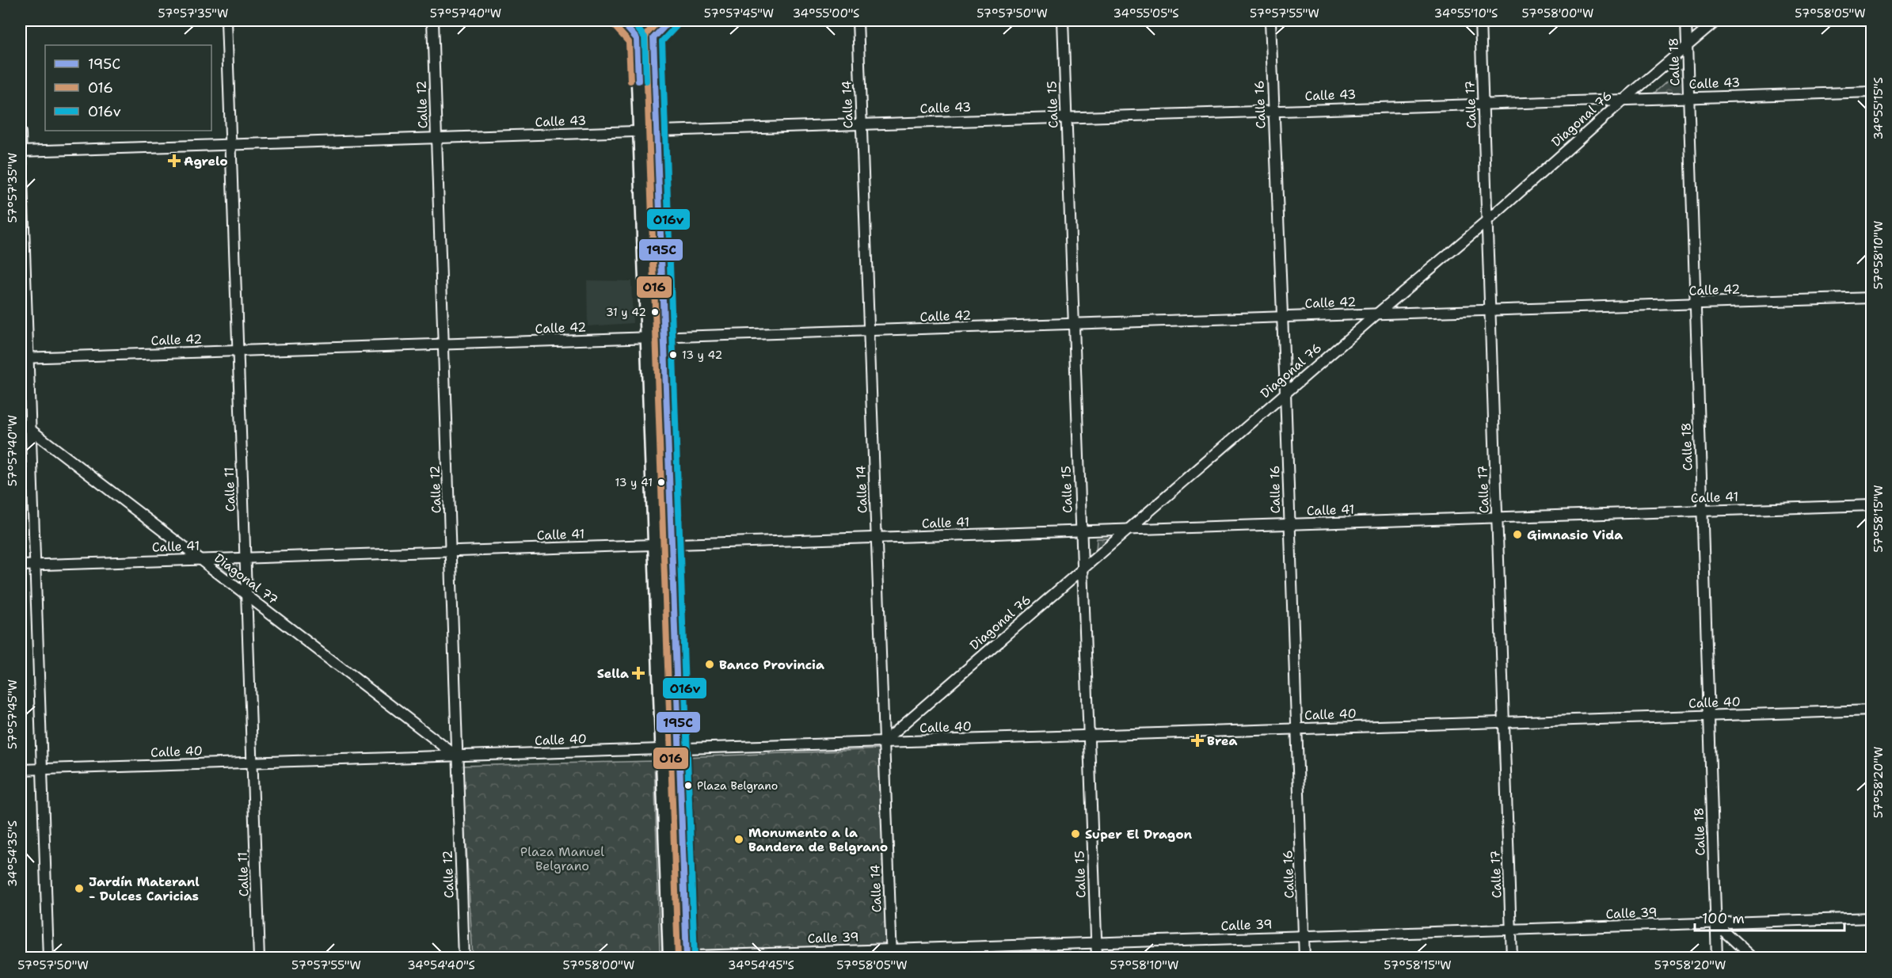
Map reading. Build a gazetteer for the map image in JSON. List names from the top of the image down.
{
  "streets": {
    "street": [
      "Calle 18",
      "Calle 43",
      "Calle 12",
      "Calle 14",
      "Calle 15",
      "Calle 16",
      "Calle 17",
      "Diagonal 76",
      "Calle 42",
      "Calle 11",
      "Calle 41",
      "Diagonal 77",
      "Calle 40",
      "Calle 39"
    ]
  },
  "crossings": [
    ["Calle 18", "Calle 43"],
    ["Calle 18", "Diagonal 76"],
    ["Calle 18", "Calle 42"],
    ["Calle 18", "Calle 41"],
    ["Calle 18", "Calle 40"],
    ["Calle 18", "Calle 39"],
    ["Calle 43", "Calle 12"],
    ["Calle 43", "Calle 14"],
    ["Calle 43", "Calle 15"],
    ["Calle 43", "Calle 16"],
    ["Calle 43", "Calle 17"],
    ["Calle 43", "Diagonal 76"],
    ["Calle 43", "Calle 11"],
    ["Calle 12", "Calle 42"],
    ["Calle 12", "Calle 41"],
    ["Calle 12", "Diagonal 77"],
    ["Calle 12", "Calle 40"],
    ["Calle 14", "Diagonal 76"],
    ["Calle 14", "Calle 42"],
    ["Calle 14", "Calle 41"],
    ["Calle 14", "Calle 40"],
    ["Calle 14", "Calle 39"],
    ["Calle 15", "Diagonal 76"],
    ["Calle 15", "Calle 42"],
    ["Calle 15", "Calle 41"],
    ["Calle 15", "Calle 40"],
    ["Calle 15", "Calle 39"],
    ["Calle 16", "Diagonal 76"],
    ["Calle 16", "Calle 42"],
    ["Calle 16", "Calle 41"],
    ["Calle 16", "Calle 40"],
    ["Calle 16", "Calle 39"],
    ["Calle 17", "Diagonal 76"],
    ["Calle 17", "Calle 42"],
    ["Calle 17", "Calle 41"],
    ["Calle 17", "Calle 40"],
    ["Calle 17", "Calle 39"],
    ["Diagonal 76", "Calle 42"],
    ["Diagonal 76", "Calle 41"],
    ["Diagonal 76", "Calle 40"],
    ["Calle 42", "Calle 11"],
    ["Calle 11", "Calle 41"],
    ["Calle 11", "Diagonal 77"],
    ["Calle 11", "Calle 40"],
    ["Calle 41", "Diagonal 77"],
    ["Diagonal 77", "Calle 40"]
  ],
  "parks": ["Plaza Manuel Belgrano"],
  "places": {
    "health": ["Agrelo", "Sella", "Brea"],
    "other": [
      "31 y 42",
      "13 y 42",
      "13 y 41",
      "Gimnasio Vida",
      "Banco Provincia",
      "Plaza Belgrano",
      "Super El Dragon",
      "Monumento a la Bandera de Belgrano",
      "Jardín Materanl - Dulces Caricias"
    ]
  },
  "lines": ["transit line 195C", "transit line O16", "transit line O16v"],
  "legend": ["195C", "O16", "O16v"],
  "scale_bar": "100 m",
  "coordinates": [
    "57°57'35\"W",
    "57°57'40\"W",
    "57°57'45\"W",
    "34°55'00\"S",
    "57°57'50\"W",
    "34°55'05\"S",
    "57°57'55\"W",
    "34°55'10\"S",
    "57°58'00\"W",
    "57°58'05\"W",
    "34°55'15\"S",
    "57°58'10\"W",
    "57°58'15\"W",
    "57°58'20\"W",
    "34°54'35\"S",
    "34°54'40\"S",
    "34°54'45\"S"
  ]
}
